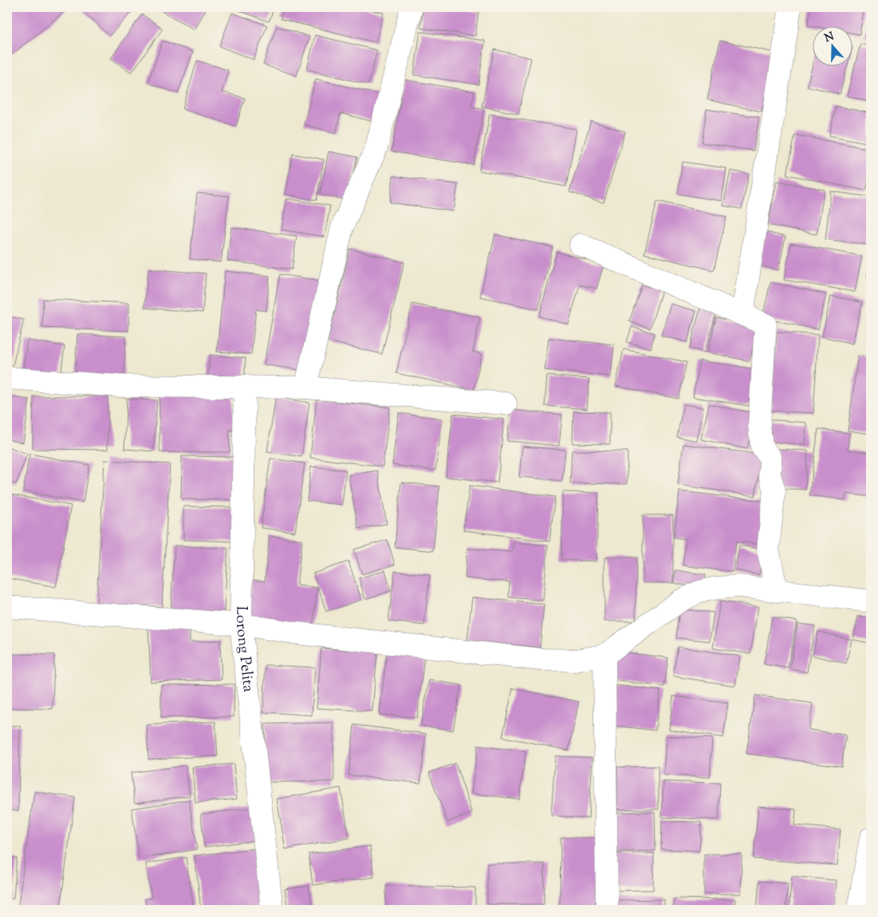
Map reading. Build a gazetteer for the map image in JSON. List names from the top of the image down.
{
  "streets": {
    "street": ["Lorong Pelita"]
  },
  "north": "top"
}
